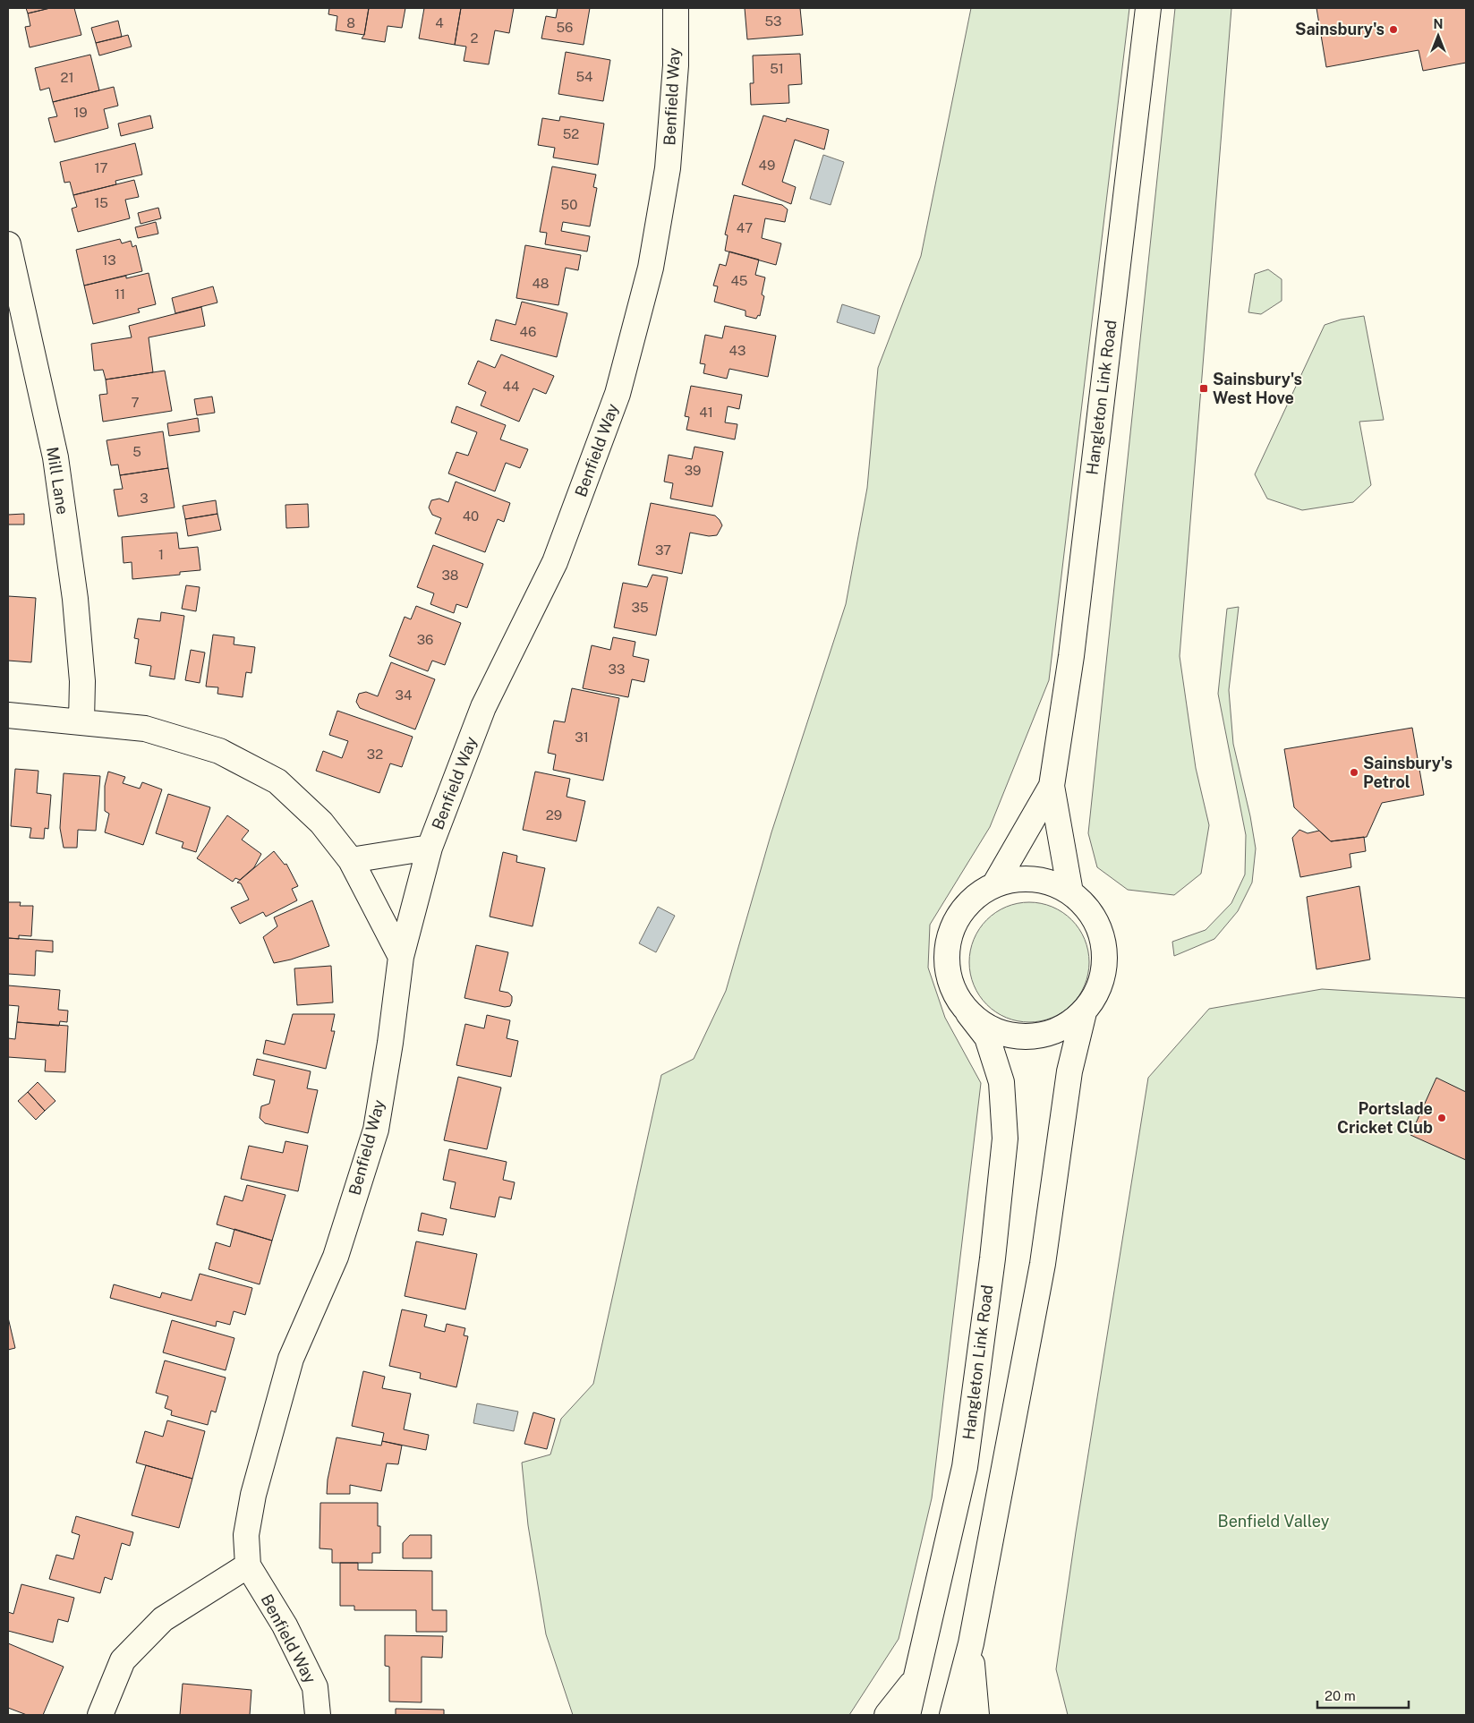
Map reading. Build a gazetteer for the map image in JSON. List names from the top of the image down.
{
  "streets": {
    "main road": ["Benfield Way", "Hangleton Link Road", "Mill Lane"]
  },
  "parks": ["Benfield Valley"],
  "places": {
    "other": ["Sainsbury's", "Sainsbury's Petrol", "Portslade Cricket Club"],
    "transit": ["Sainsbury's West Hove"]
  },
  "house_numbers": [
    "53",
    "8",
    "4",
    "56",
    "2",
    "51",
    "54",
    "21",
    "19",
    "52",
    "49",
    "17",
    "15",
    "50",
    "47",
    "13",
    "45",
    "48",
    "11",
    "46",
    "43",
    "44",
    "7",
    "41",
    "5",
    "39",
    "3",
    "40",
    "37",
    "1",
    "38",
    "35",
    "36",
    "33",
    "34",
    "31",
    "32",
    "29"
  ],
  "scale_bar": "20 m",
  "north": "top"
}
